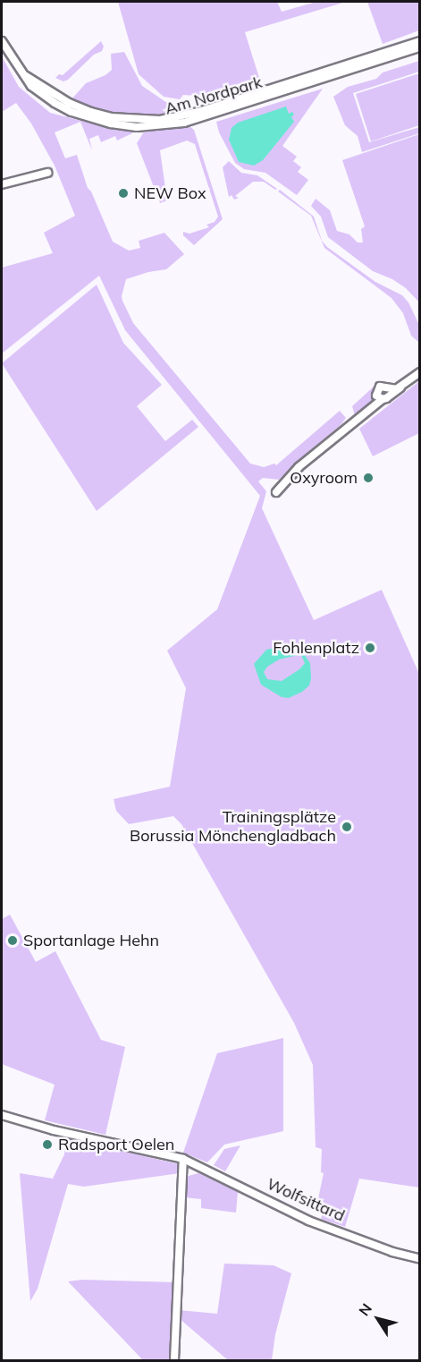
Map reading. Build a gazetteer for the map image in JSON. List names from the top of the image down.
{
  "streets": {
    "street": ["Am Nordpark", "Wolfsittard"]
  },
  "places": [
    "NEW Box",
    "Oxyroom",
    "Fohlenplatz",
    "Trainingsplätze Borussia Mönchengladbach",
    "Sportanlage Hehn",
    "Radsport Oelen"
  ],
  "north": "top left"
}
